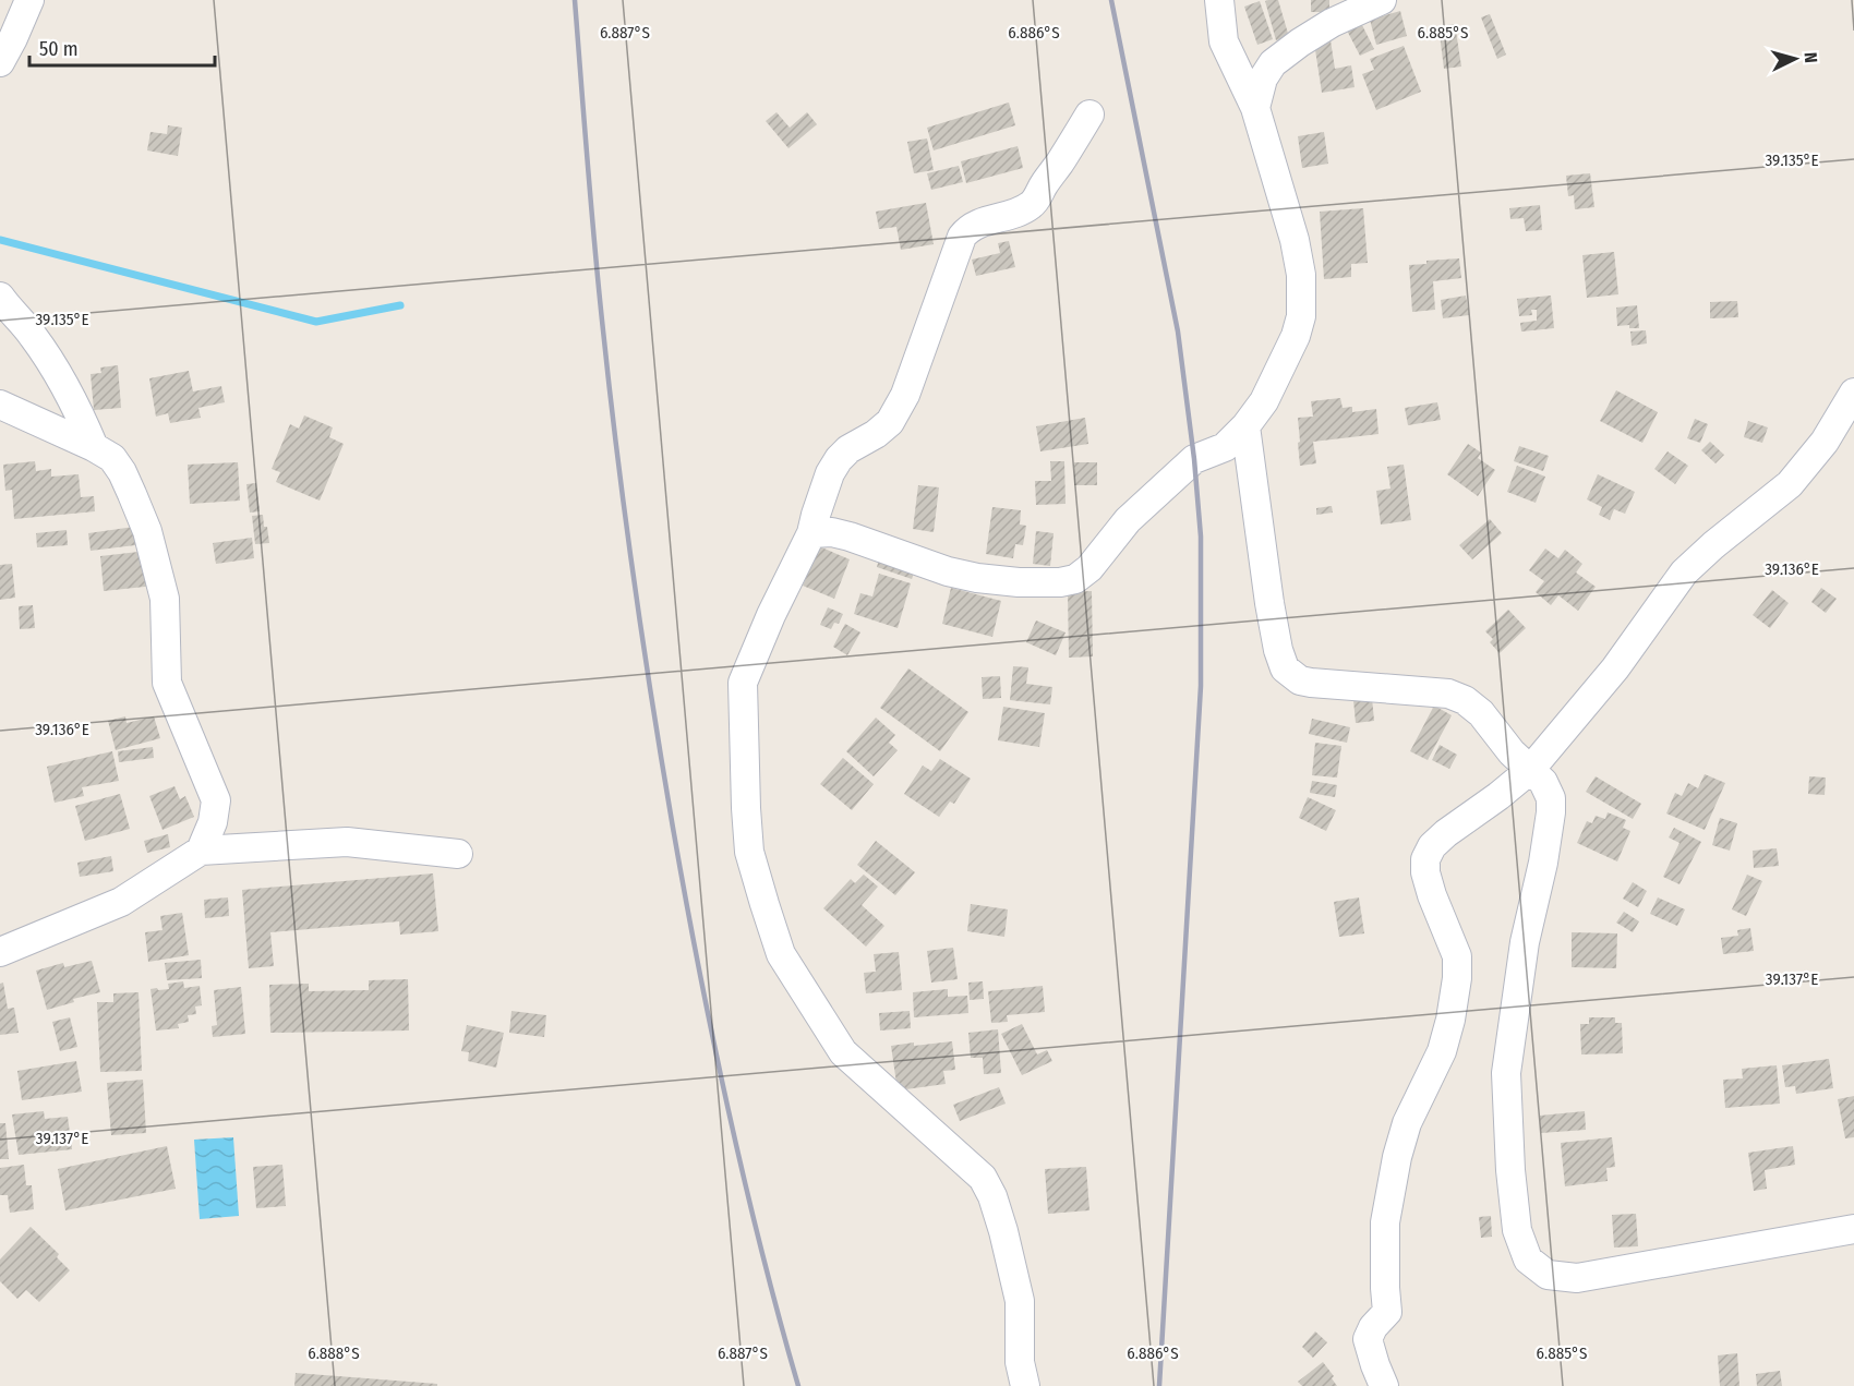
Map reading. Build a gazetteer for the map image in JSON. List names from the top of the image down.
{
  "scale_bar": "50 m",
  "north": "right",
  "coordinates": [
    "6.886°S",
    "6.885°S",
    "6.887°S",
    "39.135°E",
    "39.136°E",
    "39.137°E",
    "6.888°S"
  ]
}
